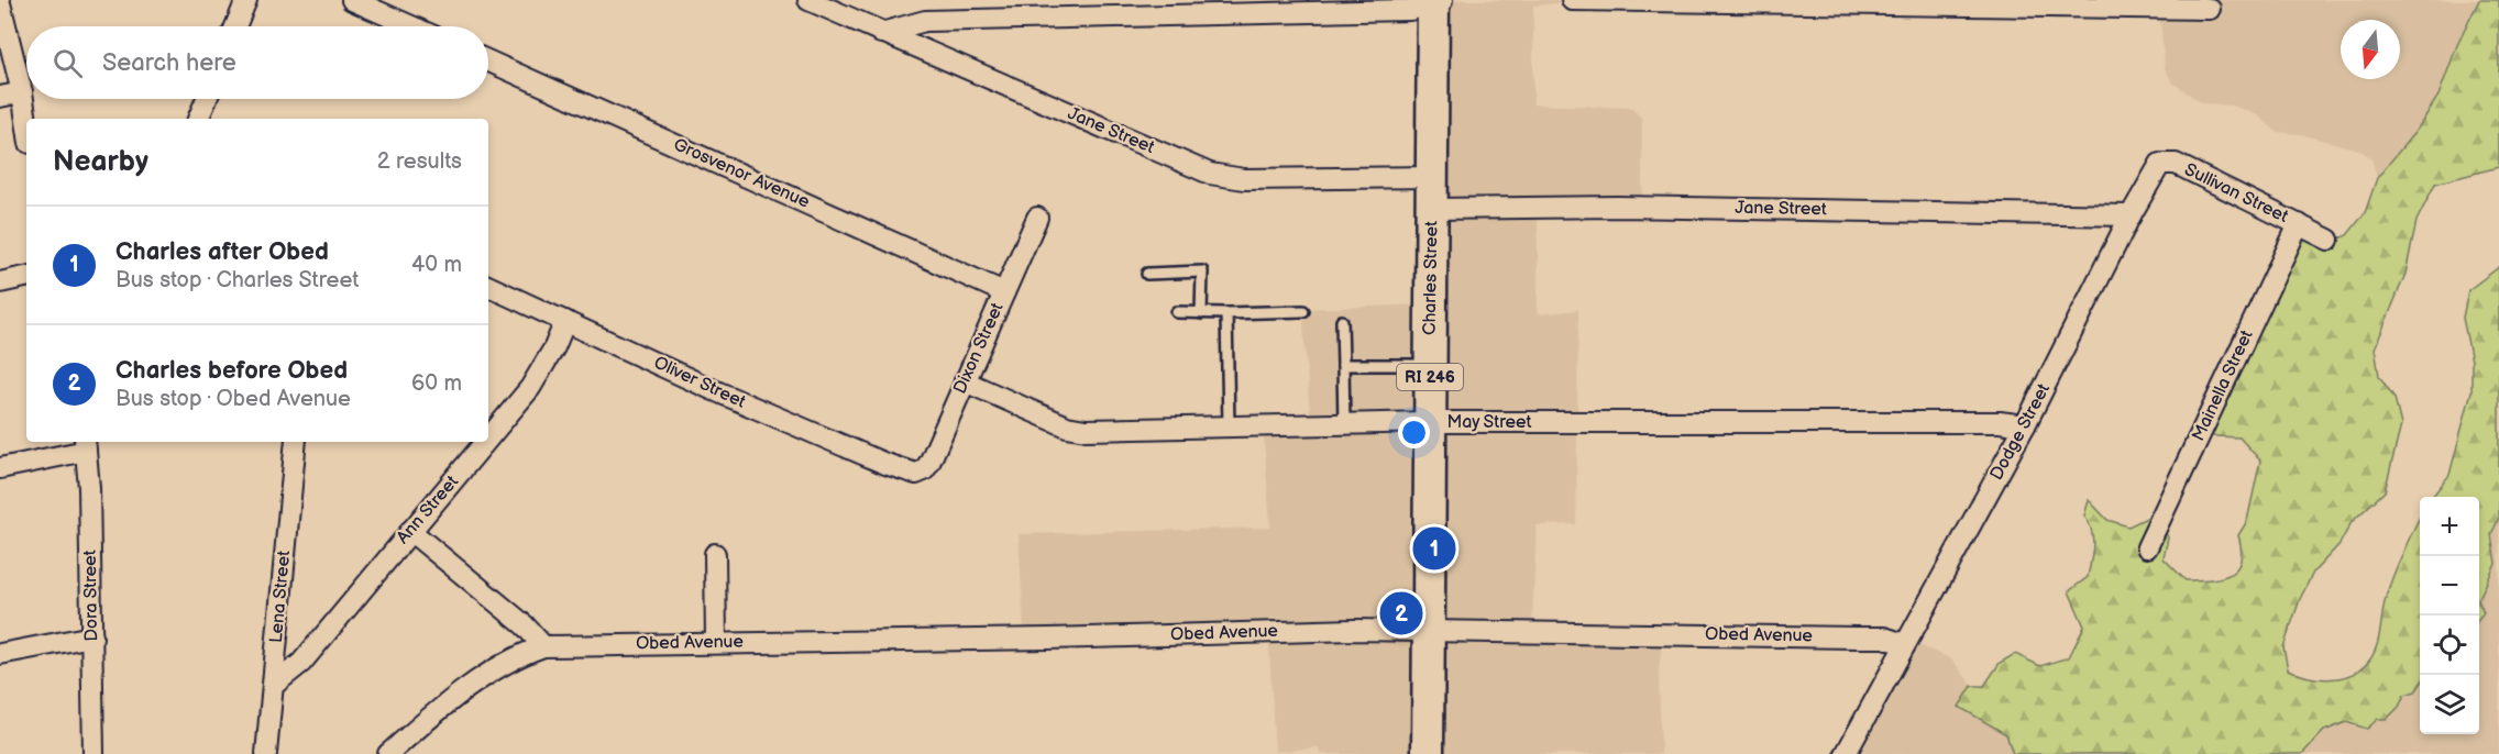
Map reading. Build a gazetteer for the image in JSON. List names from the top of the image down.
{
  "streets": {
    "main road": ["Charles Street", "RI 246"],
    "street": [
      "Jane Street",
      "Grosvenor Avenue",
      "Sullivan Street",
      "Dixon Street",
      "Oliver Street",
      "Mainella Street",
      "May Street",
      "Dodge Street",
      "Ann Street",
      "Dora Street",
      "Lena Street",
      "Obed Avenue"
    ]
  },
  "crossings": [
    ["Jane Street", "Sullivan Street"],
    ["Jane Street", "Charles Street"],
    ["Jane Street", "Dodge Street"],
    ["Grosvenor Avenue", "Dixon Street"],
    ["Sullivan Street", "Mainella Street"],
    ["Sullivan Street", "Dodge Street"],
    ["Charles Street", "May Street"],
    ["Charles Street", "Obed Avenue"],
    ["Dixon Street", "Oliver Street"],
    ["Dixon Street", "May Street"],
    ["Oliver Street", "Ann Street"],
    ["May Street", "Dodge Street"],
    ["Dodge Street", "Obed Avenue"],
    ["Ann Street", "Lena Street"]
  ],
  "north": "bottom",
  "page": {
    "search": "Search here",
    "heading": ["Nearby", "2 results"],
    "list": [
      {
        "mark": "1",
        "name": "Charles after Obed",
        "note": "Bus stop · Charles Street",
        "value": "40 m"
      },
      {
        "mark": "2",
        "name": "Charles before Obed",
        "note": "Bus stop · Obed Avenue",
        "value": "60 m"
      }
    ],
    "map_buttons": ["+", "−"],
    "pins": ["1", "2"]
  }
}
